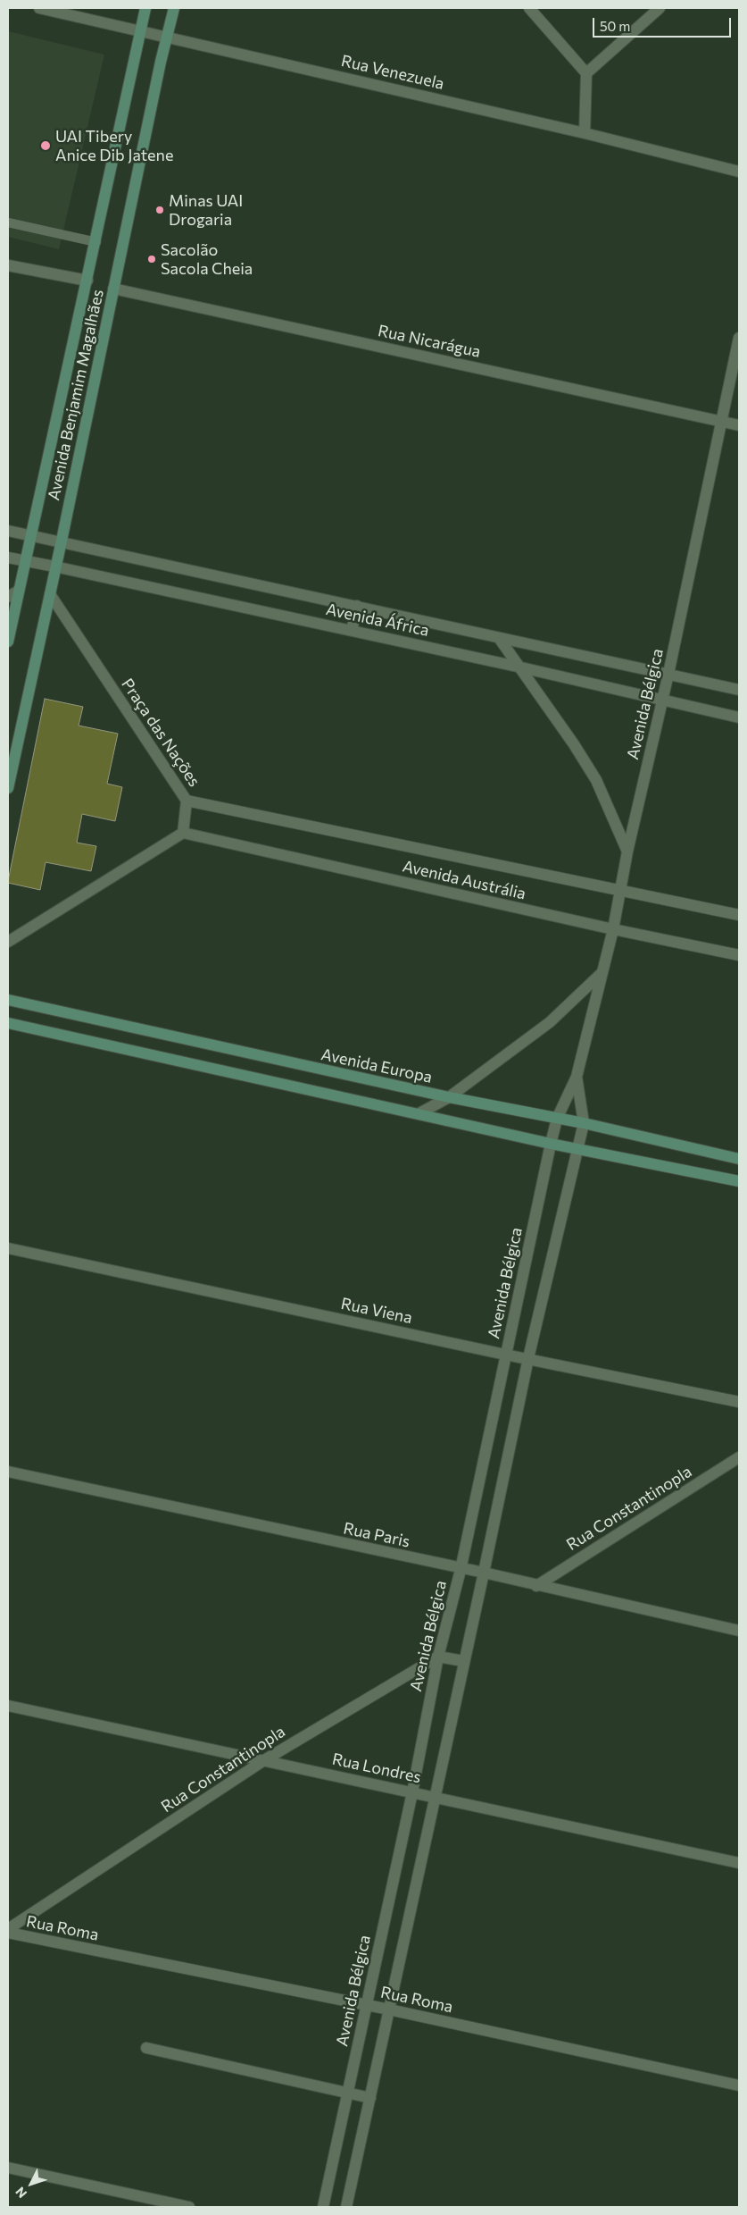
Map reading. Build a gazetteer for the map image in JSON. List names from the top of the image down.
{
  "streets": {
    "main road": ["Avenida Benjamim Magalhães", "Avenida Europa"],
    "street": [
      "Rua Venezuela",
      "Rua Nicarágua",
      "Avenida África",
      "Avenida Bélgica",
      "Praça das Nações",
      "Avenida Austrália",
      "Rua Viena",
      "Rua Constantinopla",
      "Rua Paris",
      "Rua Londres",
      "Rua Roma"
    ]
  },
  "crossings": [
    ["Rua Venezuela", "Avenida Benjamim Magalhães"],
    ["Rua Nicarágua", "Avenida Benjamim Magalhães"],
    ["Rua Nicarágua", "Avenida Bélgica"],
    ["Avenida Benjamim Magalhães", "Avenida África"],
    ["Avenida Benjamim Magalhães", "Praça das Nações"],
    ["Avenida África", "Avenida Bélgica"],
    ["Avenida Bélgica", "Avenida Austrália"],
    ["Avenida Bélgica", "Avenida Europa"],
    ["Avenida Bélgica", "Rua Viena"],
    ["Avenida Bélgica", "Rua Constantinopla"],
    ["Avenida Bélgica", "Rua Paris"],
    ["Avenida Bélgica", "Rua Londres"],
    ["Avenida Bélgica", "Rua Roma"],
    ["Praça das Nações", "Avenida Austrália"],
    ["Rua Constantinopla", "Rua Paris"],
    ["Rua Constantinopla", "Rua Londres"]
  ],
  "places": ["UAI Tibery Anice Dib Jatene", "Minas UAI Drogaria", "Sacolão Sacola Cheia"],
  "scale_bar": "50 m",
  "north": "bottom left"
}
